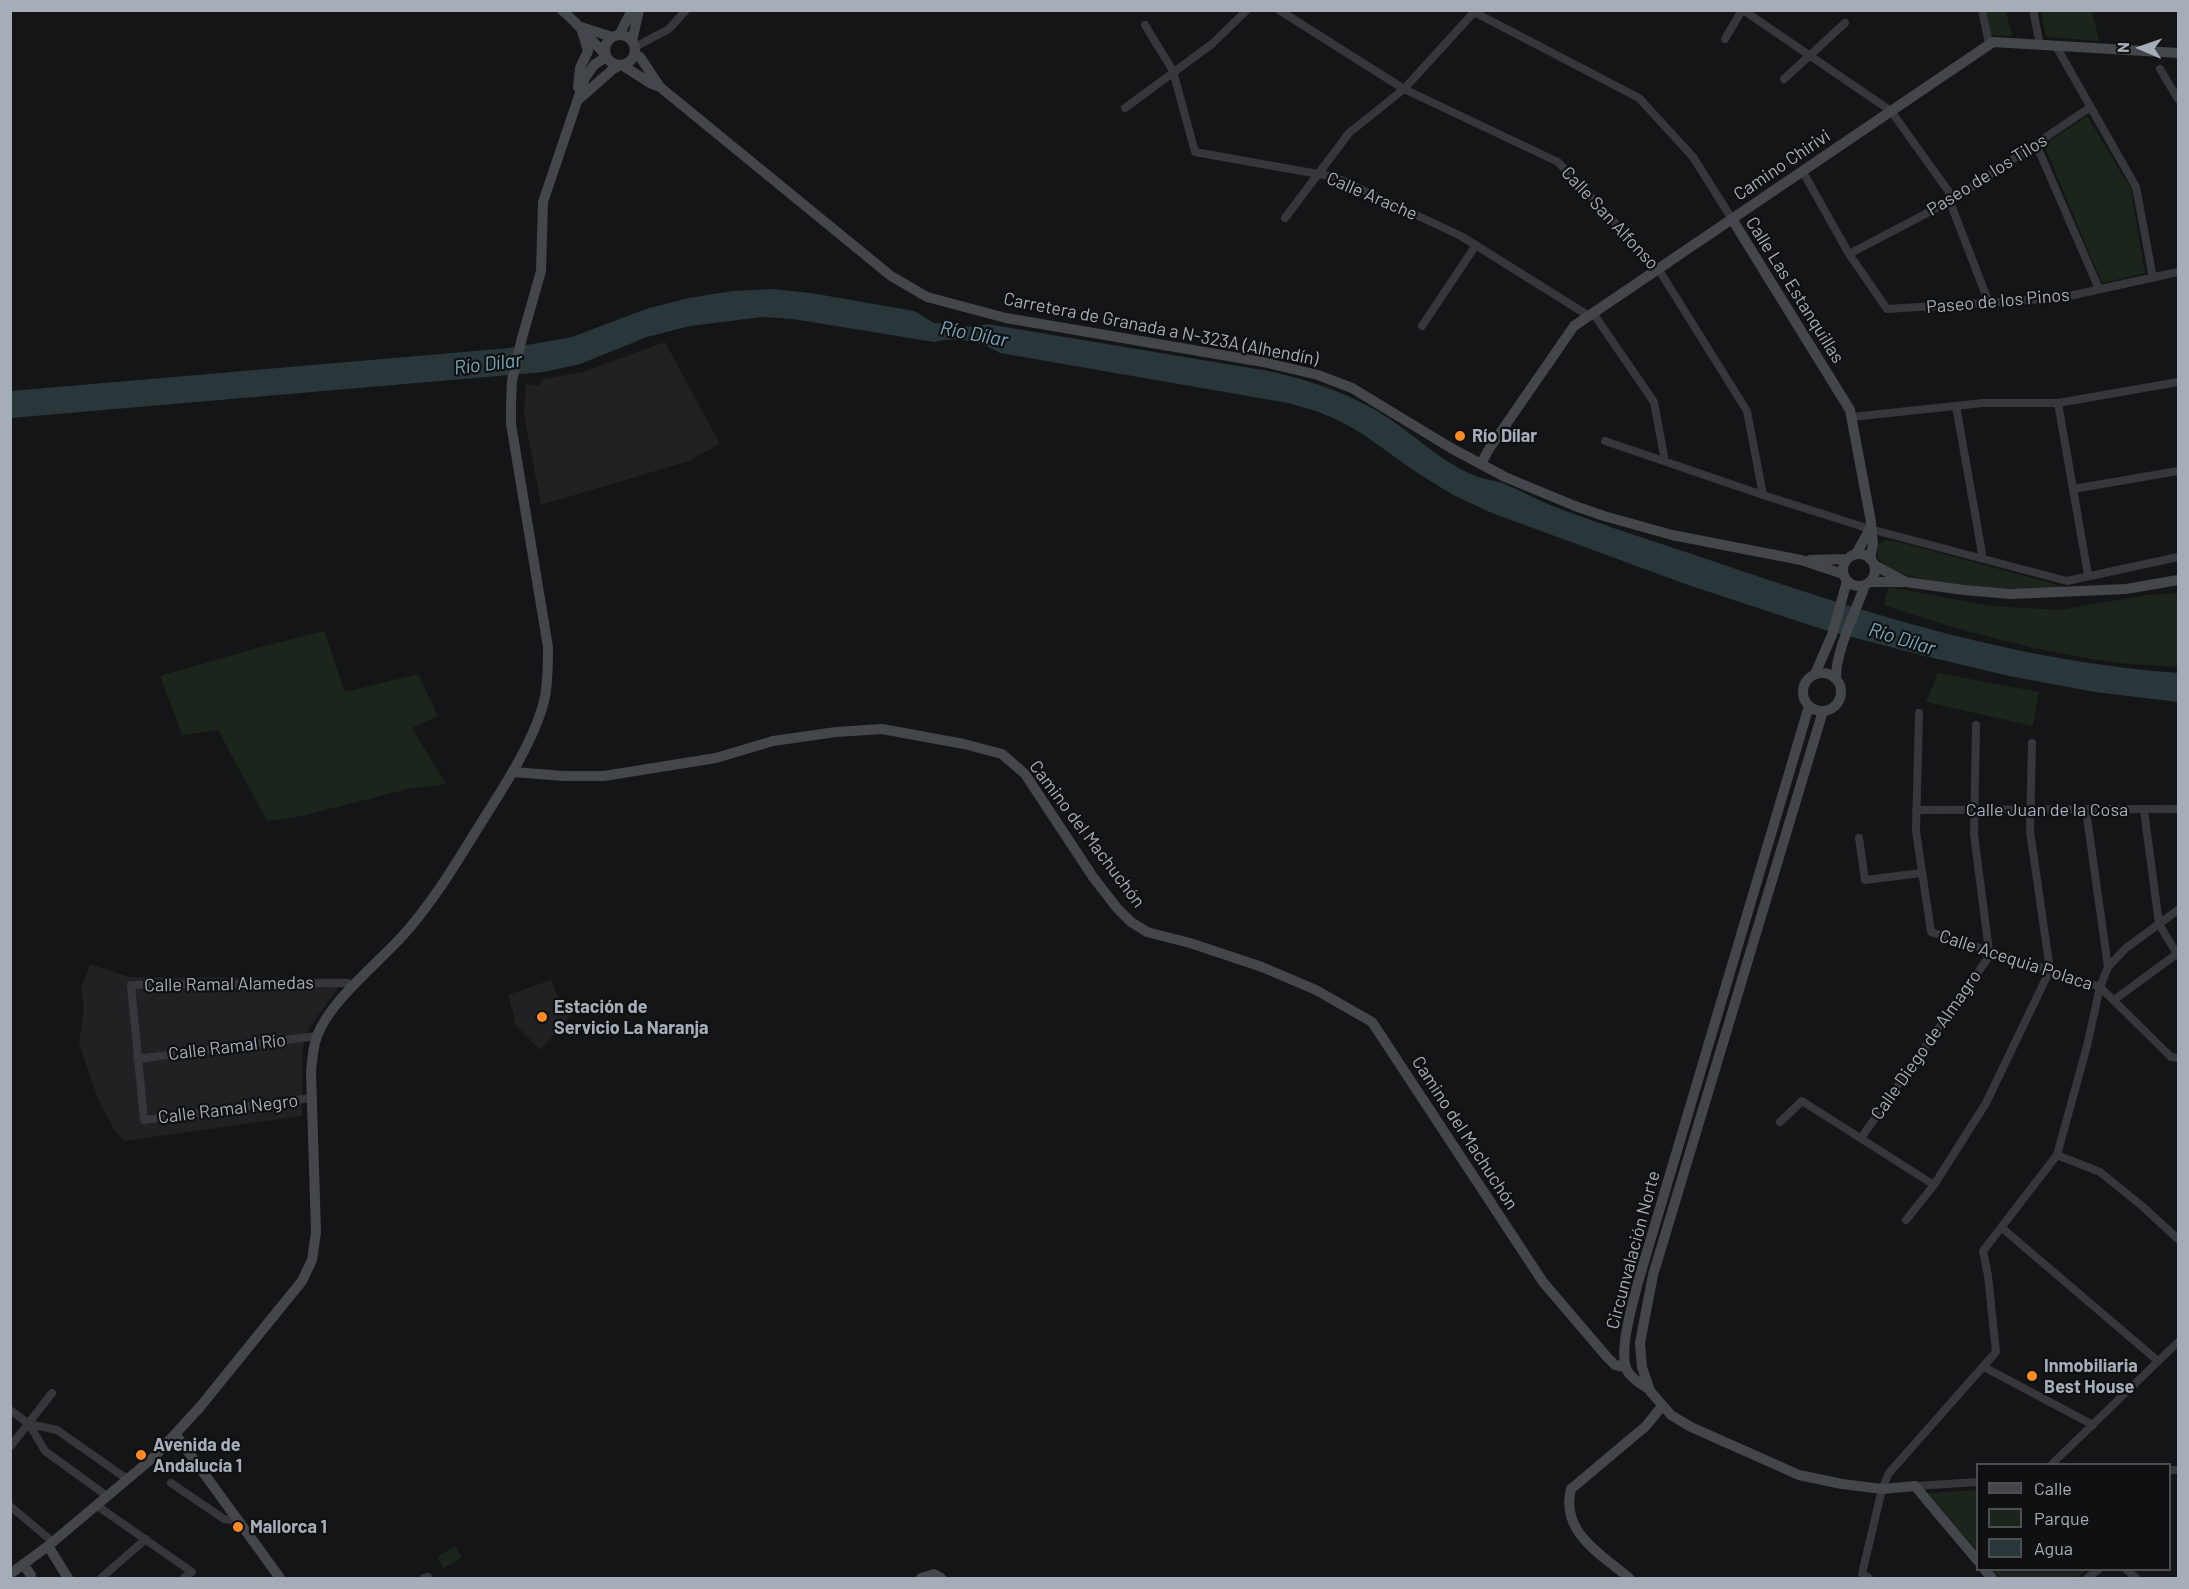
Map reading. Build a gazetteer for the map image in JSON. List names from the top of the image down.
{
  "streets": {
    "street": [
      "Camino Chirivi",
      "Paseo de los Tilos",
      "Calle Arache",
      "Calle San Alfonso",
      "Calle Las Estanquillas",
      "Paseo de los Pinos",
      "Carretera de Granada a N-323A (Alhendín)",
      "Calle Juan de la Cosa",
      "Camino del Machuchón",
      "Calle Acequia Polaca",
      "Calle Ramal Alamedas",
      "Calle Diego de Almagro",
      "Calle Ramal Río",
      "Calle Ramal Negro",
      "Circunvalación Norte"
    ]
  },
  "crossings": [
    ["Camino Chirivi", "Calle Arache"],
    ["Camino Chirivi", "Calle San Alfonso"],
    ["Camino Chirivi", "Calle Las Estanquillas"],
    ["Camino Chirivi", "Carretera de Granada a N-323A (Alhendín)"],
    ["Paseo de los Tilos", "Paseo de los Pinos"],
    ["Calle Las Estanquillas", "Carretera de Granada a N-323A (Alhendín)"],
    ["Camino del Machuchón", "Circunvalación Norte"],
    ["Calle Acequia Polaca", "Calle Diego de Almagro"],
    ["Calle Ramal Alamedas", "Calle Ramal Río"],
    ["Calle Ramal Alamedas", "Calle Ramal Negro"]
  ],
  "water": ["Río Dílar"],
  "places": [
    "Río Dílar",
    "Estación de Servicio La Naranja",
    "Inmobiliaria Best House",
    "Avenida de Andalucía 1",
    "Mallorca 1"
  ],
  "legend": ["Calle", "Parque", "Agua"],
  "north": "left"
}
